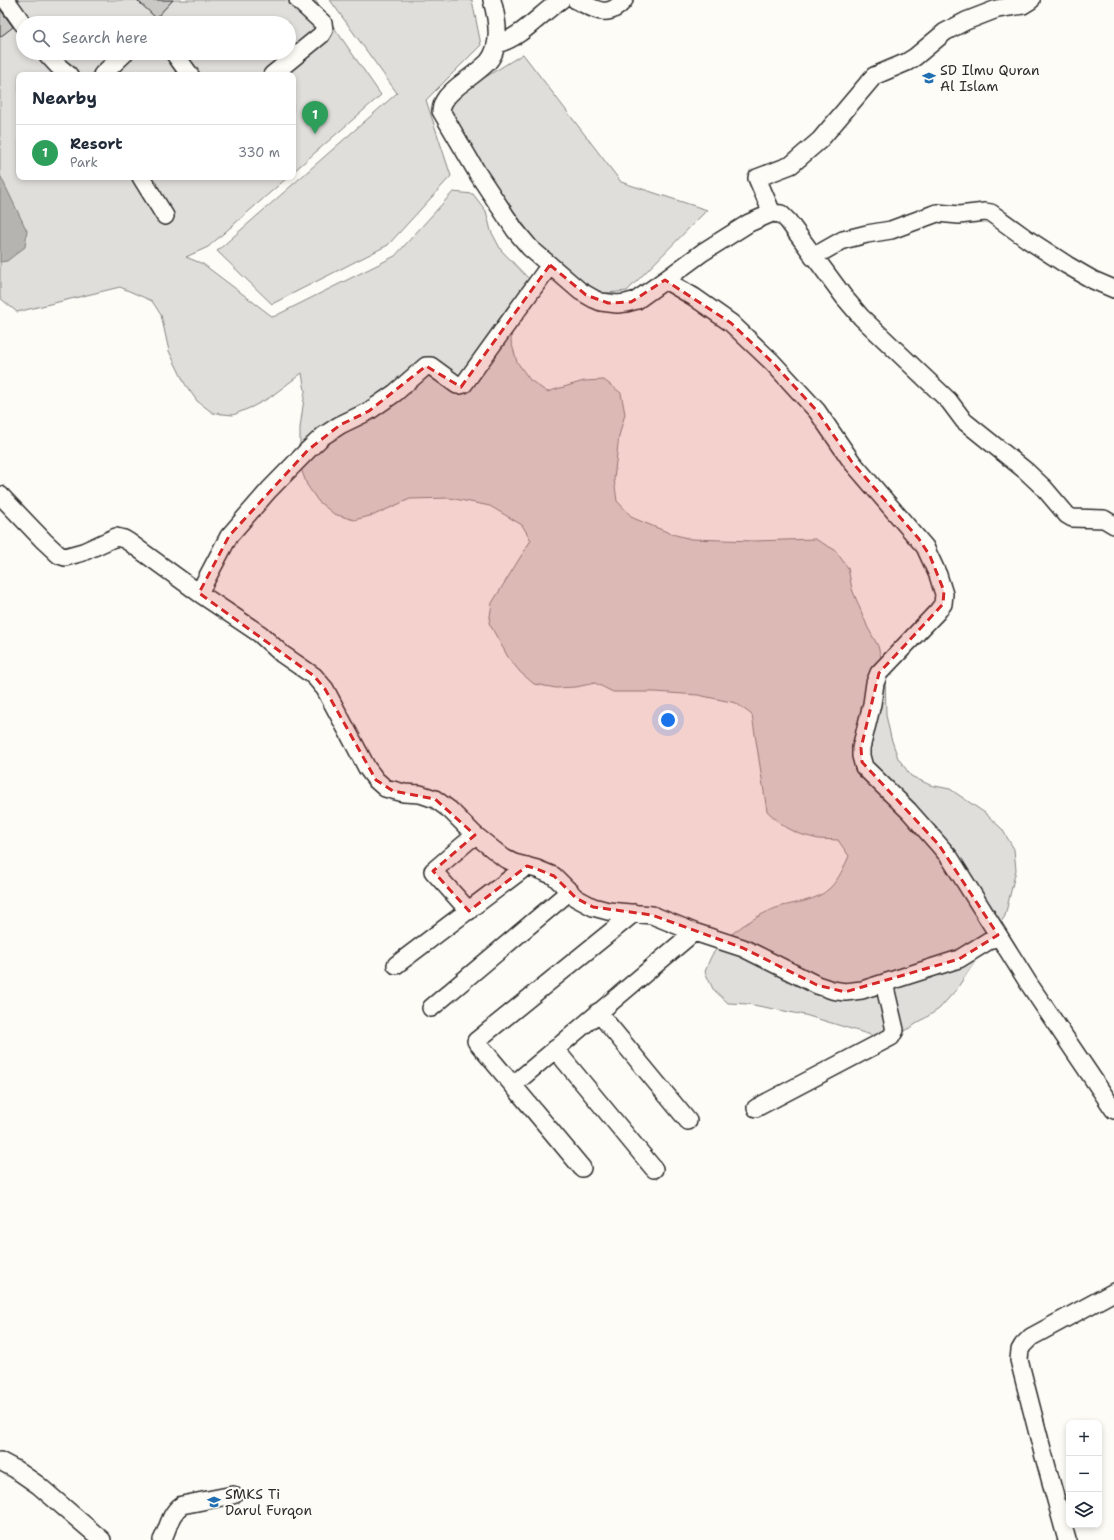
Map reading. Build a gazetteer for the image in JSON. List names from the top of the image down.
{
  "places": {
    "school or university": ["SD Ilmu Quran Al Islam", "SMKS Ti Darul Furqon"]
  },
  "page": {
    "search": "Search here",
    "heading": "Nearby",
    "pins": "1",
    "list": [
      {
        "mark": "1",
        "name": "Resort",
        "note": "Park",
        "value": "330 m"
      }
    ],
    "map_buttons": ["+", "−"]
  }
}
